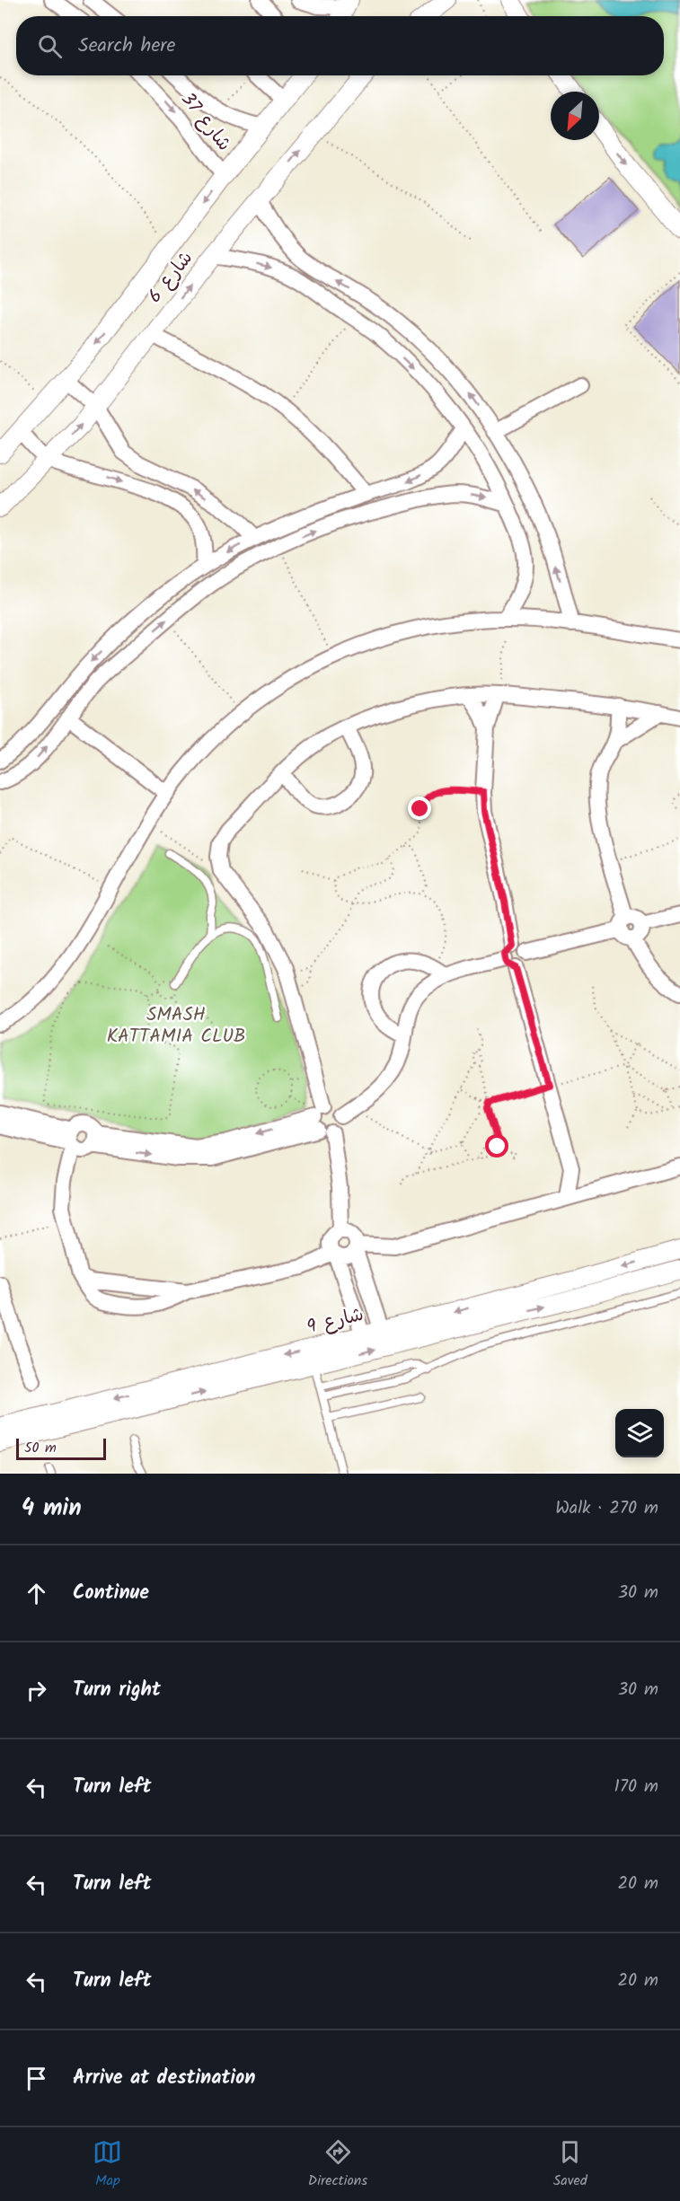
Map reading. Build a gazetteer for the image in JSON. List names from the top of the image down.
{
  "streets": {
    "street": ["شارع 37", "شارع 6", "شارع 9"]
  },
  "crossings": [
    ["شارع 37", "شارع 6"]
  ],
  "parks": ["SMASH KATTAMIA CLUB"],
  "scale_bar": "50 m",
  "north": "bottom left",
  "page": {
    "search": "Search here",
    "scale": "50 m",
    "heading": ["4 min", "Walk · 270 m"],
    "list": [
      ["Continue", "30 m"],
      ["Turn right", "30 m"],
      ["Turn left", "170 m"],
      ["Turn left", "20 m"],
      ["Turn left", "20 m"],
      "Arrive at destination"
    ],
    "nav": ["Map", "Directions", "Saved"]
  }
}
